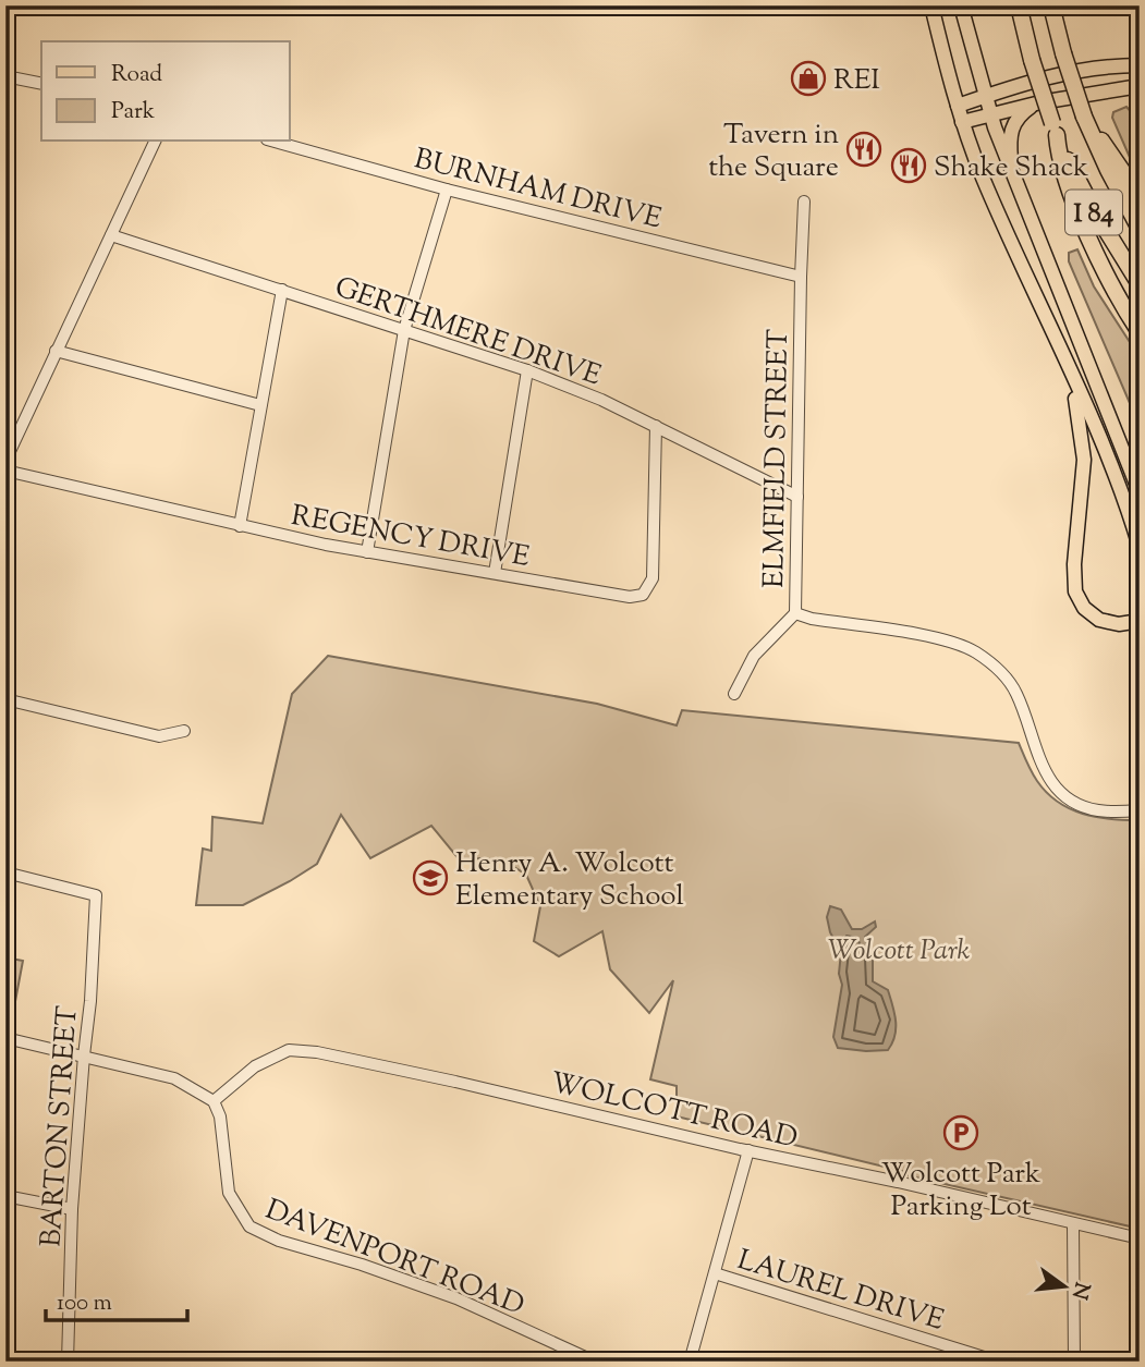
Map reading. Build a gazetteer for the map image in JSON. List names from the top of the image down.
{
  "streets": {
    "highway": ["I 84"],
    "street": [
      "BURNHAM DRIVE",
      "GERTHMERE DRIVE",
      "ELMFIELD STREET",
      "REGENCY DRIVE",
      "WOLCOTT ROAD",
      "BARTON STREET",
      "DAVENPORT ROAD",
      "LAUREL DRIVE"
    ]
  },
  "crossings": [
    ["BURNHAM DRIVE", "ELMFIELD STREET"],
    ["GERTHMERE DRIVE", "ELMFIELD STREET"],
    ["GERTHMERE DRIVE", "REGENCY DRIVE"],
    ["WOLCOTT ROAD", "DAVENPORT ROAD"]
  ],
  "parks": ["Wolcott Park"],
  "places": {
    "shop": ["REI"],
    "restaurant": ["Tavern in the Square", "Shake Shack"],
    "school or university": ["Henry A. Wolcott Elementary School"],
    "parking": ["Wolcott Park Parking Lot"]
  },
  "legend": ["Road", "Park"],
  "scale_bar": "100 m",
  "north": "right"
}
